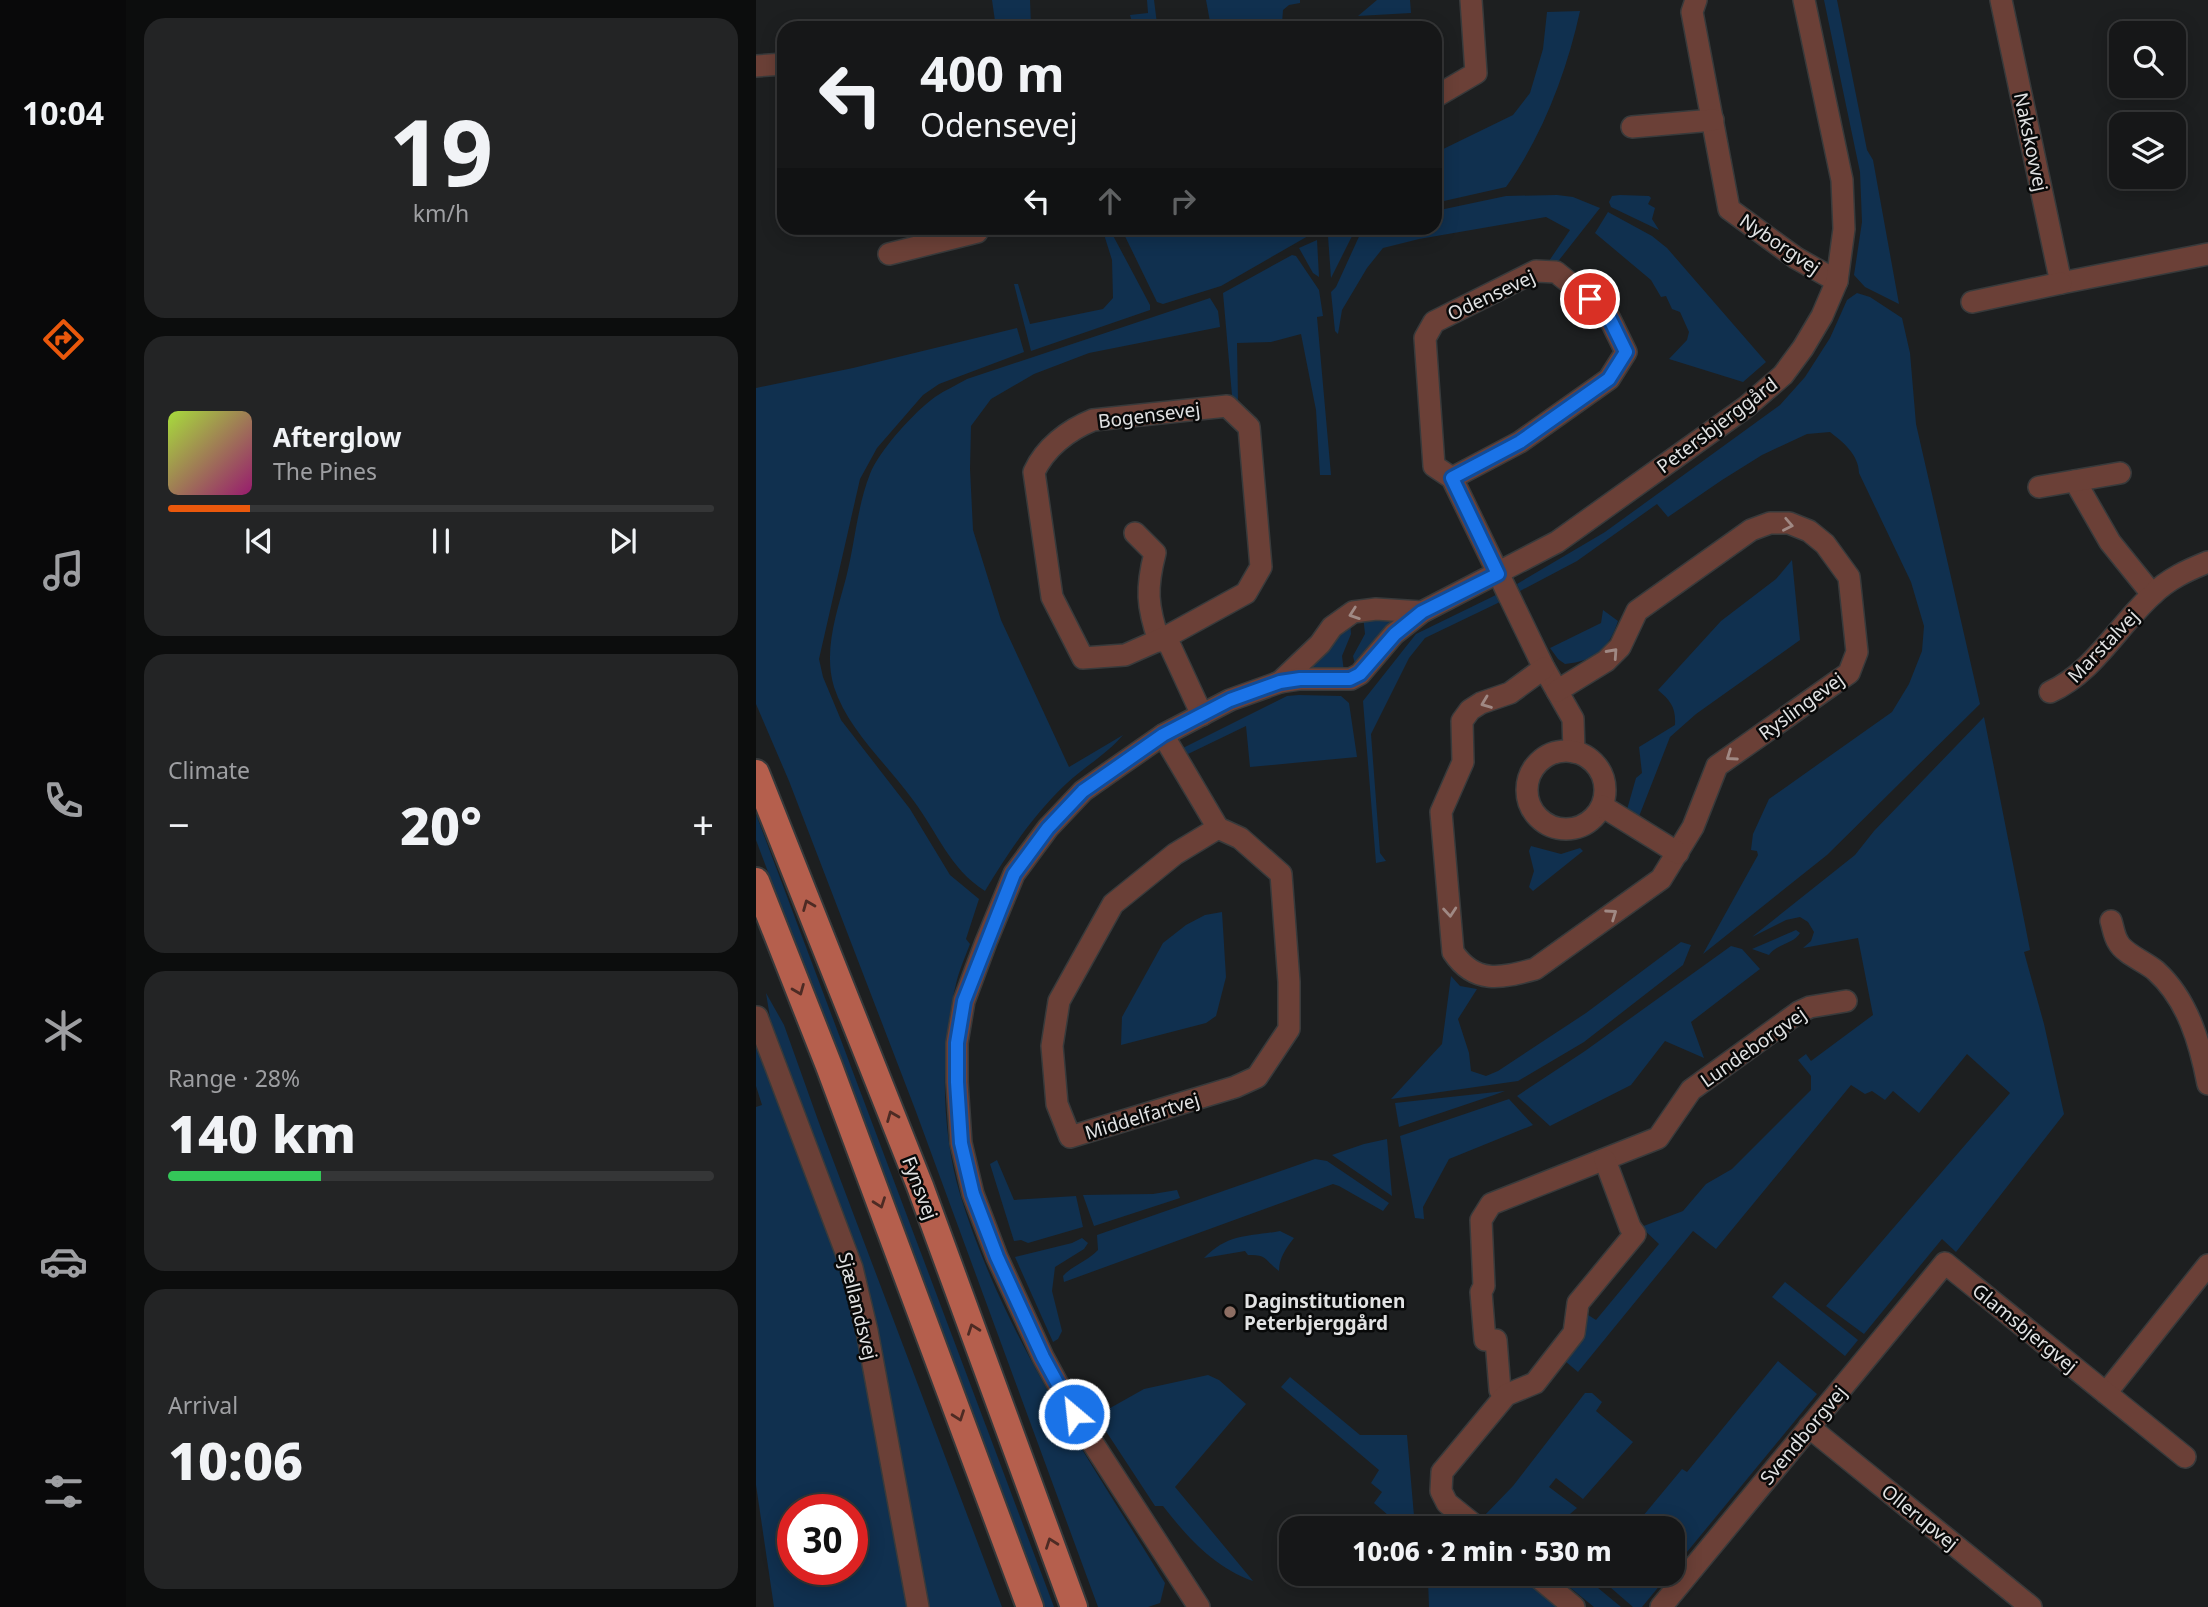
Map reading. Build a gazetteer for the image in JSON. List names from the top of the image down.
{
  "streets": {
    "main road": ["Fynsvej"],
    "street": [
      "Nakskovvej",
      "Nyborgvej",
      "Odensevej",
      "Bogensevej",
      "Petersbjerggård",
      "Marstalvej",
      "Ryslingevej",
      "Lundeborgvej",
      "Middelfartvej",
      "Sjællandsvej",
      "Glamsbjergvej",
      "Svendborgvej",
      "Ollerupvej"
    ]
  },
  "crossings": [
    ["Nyborgvej", "Petersbjerggård"],
    ["Odensevej", "Petersbjerggård"],
    ["Petersbjerggård", "Middelfartvej"],
    ["Glamsbjergvej", "Svendborgvej"],
    ["Svendborgvej", "Ollerupvej"]
  ],
  "places": ["Daginstitutionen Peterbjerggård"],
  "page": {
    "tabs": "10:04",
    "tile": [
      ["19", "km/h"],
      "Climate",
      ["Range · 28%", "140 km"],
      ["Arrival", "10:06"]
    ],
    "turn": ["400 m", "Odensevej"],
    "song": ["Afterglow", "The Pines"],
    "heat": ["−", "20°", "+"],
    "limit": "30",
    "trip": "10:06 · 2 min · 530 m"
  }
}
